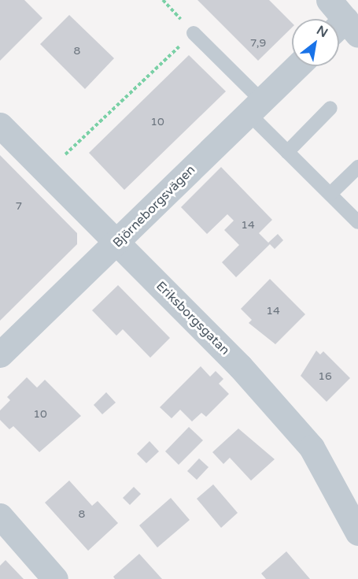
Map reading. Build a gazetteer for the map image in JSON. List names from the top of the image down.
{
  "streets": {
    "street": ["Björneborgsvägen", "Eriksborgsgatan"]
  },
  "crossings": [
    ["Björneborgsvägen", "Eriksborgsgatan"]
  ],
  "house_numbers": [
    "7,9",
    "8",
    "10",
    "7",
    "14",
    "14",
    "16",
    "10",
    "8"
  ],
  "north": "top right"
}
